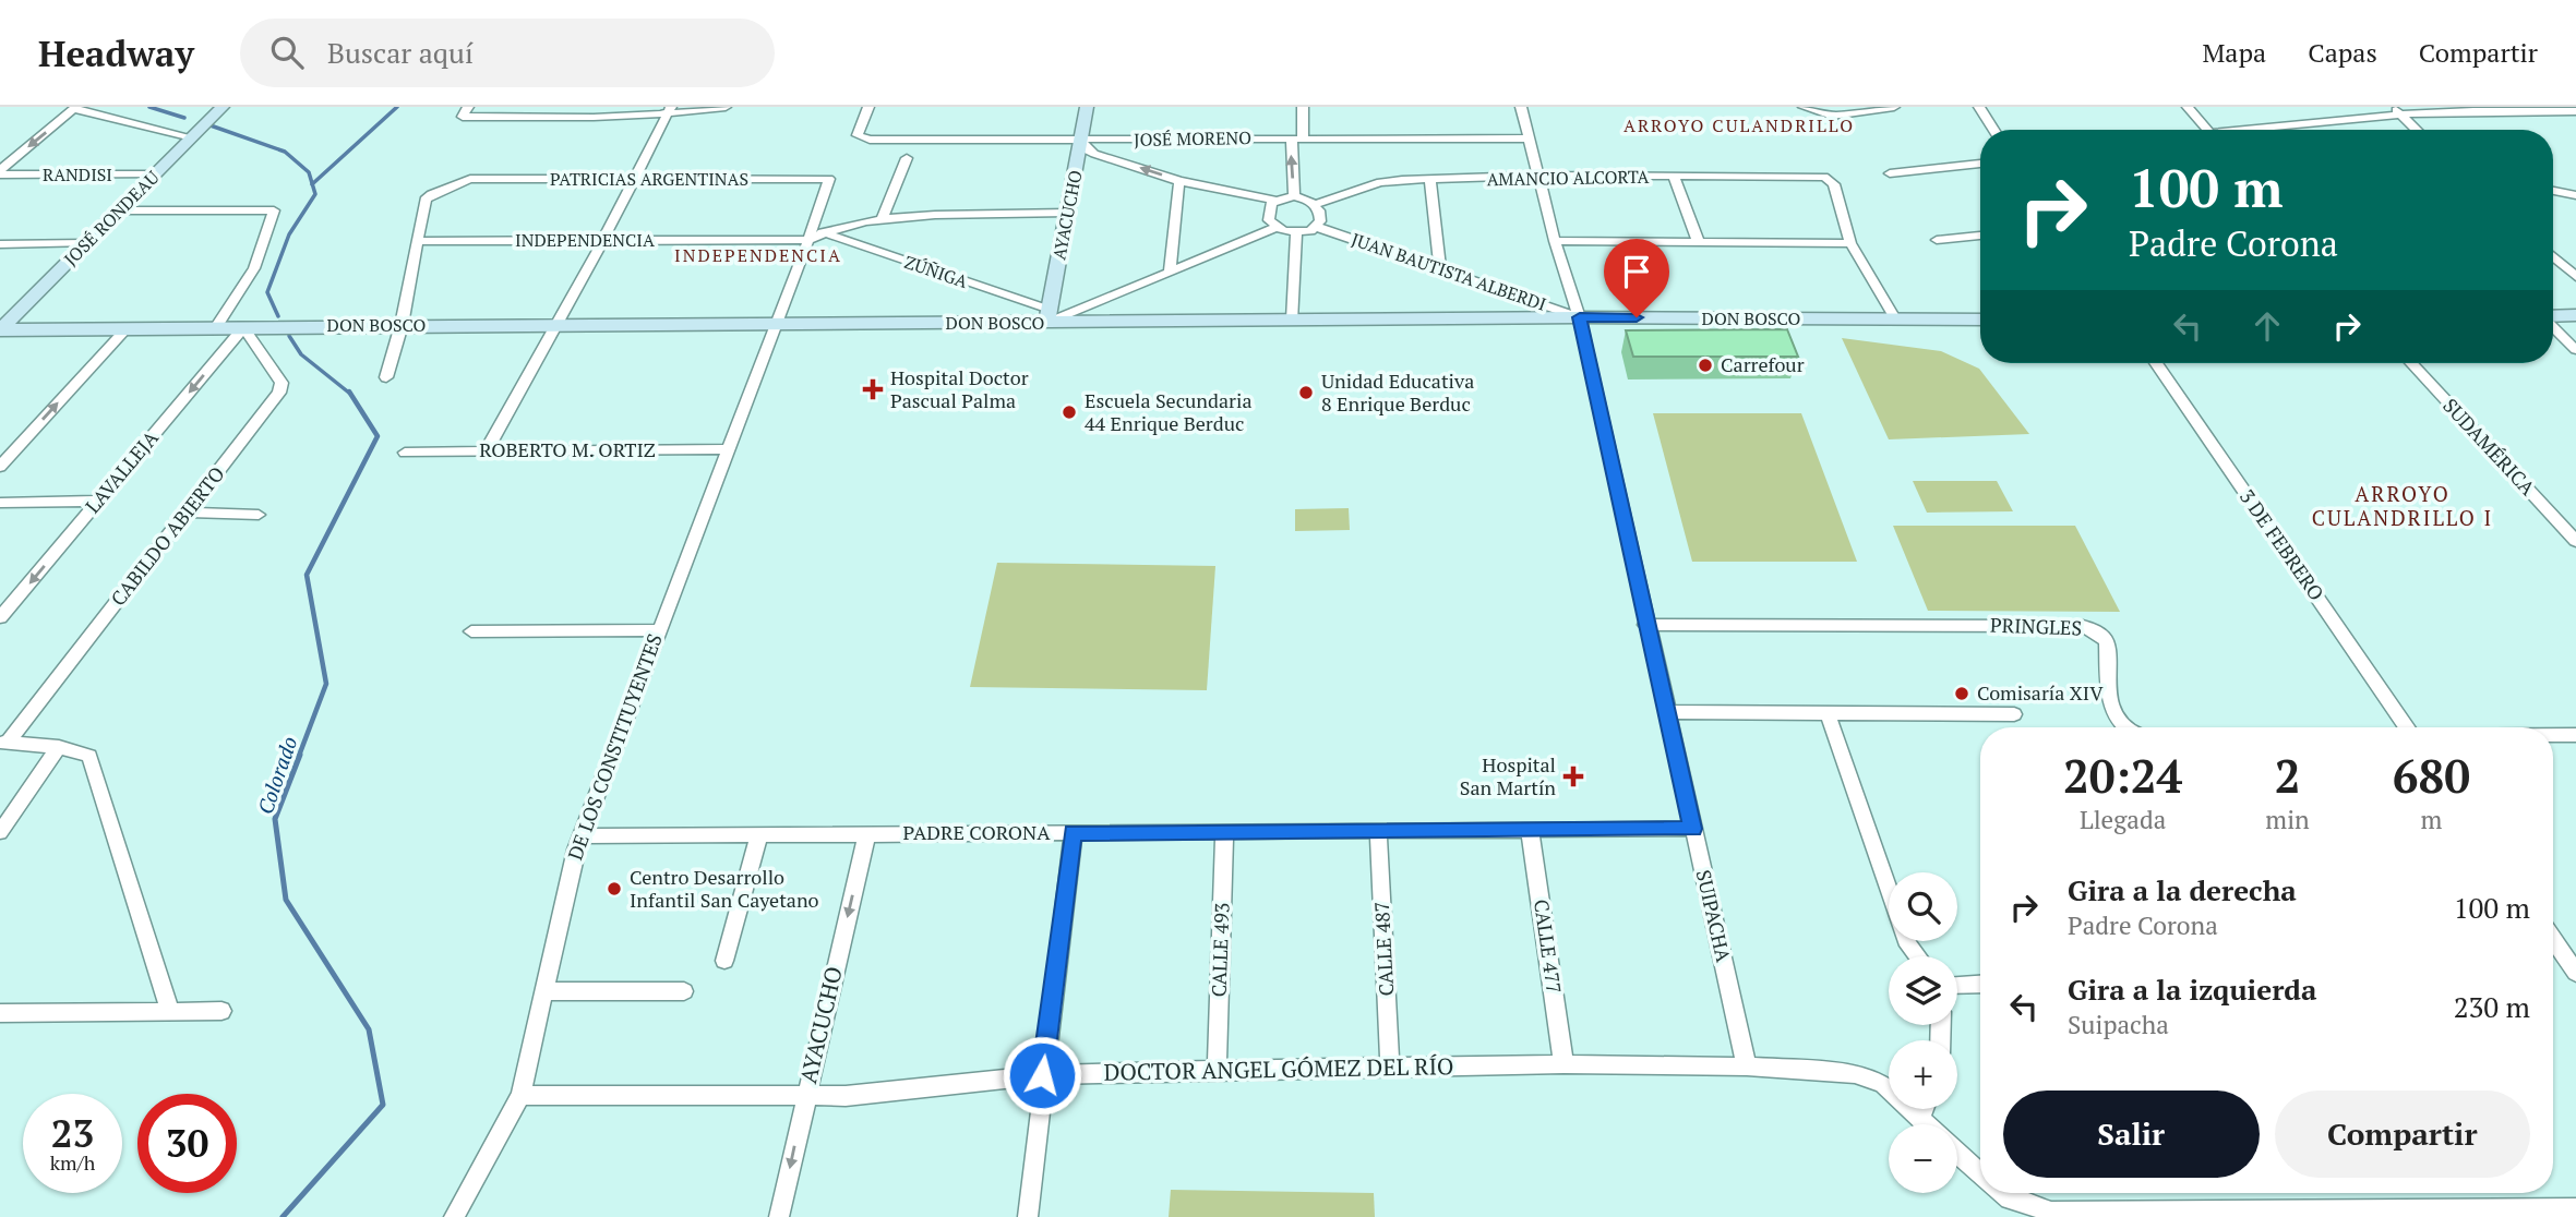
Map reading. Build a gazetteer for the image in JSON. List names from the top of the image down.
{
  "streets": {
    "main road": ["AYACUCHO", "JOSÉ RONDEAU", "DON BOSCO"],
    "street": [
      "JOSÉ MORENO",
      "RANDISI",
      "AMANCIO ALCORTA",
      "PATRICIAS ARGENTINAS",
      "INDEPENDENCIA",
      "ZÚÑIGA",
      "JUAN BAUTISTA ALBERDI",
      "SUDAMÉRICA",
      "ROBERTO M. ORTIZ",
      "LAVALLEJA",
      "CABILDO ABIERTO",
      "3 DE FEBRERO",
      "PRINGLES",
      "DE LOS CONSTITUYENTES",
      "PADRE CORONA",
      "SUIPACHA",
      "CALLE 477",
      "CALLE 487",
      "CALLE 493",
      "DOCTOR ANGEL GÓMEZ DEL RÍO"
    ]
  },
  "crossings": [
    ["JOSÉ MORENO", "AYACUCHO"],
    ["JOSÉ MORENO", "SUIPACHA"],
    ["RANDISI", "JOSÉ RONDEAU"],
    ["AMANCIO ALCORTA", "JUAN BAUTISTA ALBERDI"],
    ["AMANCIO ALCORTA", "SUIPACHA"],
    ["PATRICIAS ARGENTINAS", "INDEPENDENCIA"],
    ["PATRICIAS ARGENTINAS", "DE LOS CONSTITUYENTES"],
    ["AYACUCHO", "INDEPENDENCIA"],
    ["AYACUCHO", "ZÚÑIGA"],
    ["AYACUCHO", "DON BOSCO"],
    ["AYACUCHO", "PADRE CORONA"],
    ["AYACUCHO", "DOCTOR ANGEL GÓMEZ DEL RÍO"],
    ["JOSÉ RONDEAU", "DON BOSCO"],
    ["INDEPENDENCIA", "ZÚÑIGA"],
    ["INDEPENDENCIA", "DE LOS CONSTITUYENTES"],
    ["ZÚÑIGA", "DON BOSCO"],
    ["JUAN BAUTISTA ALBERDI", "DON BOSCO"],
    ["JUAN BAUTISTA ALBERDI", "SUIPACHA"],
    ["DON BOSCO", "LAVALLEJA"],
    ["DON BOSCO", "CABILDO ABIERTO"],
    ["DON BOSCO", "DE LOS CONSTITUYENTES"],
    ["DON BOSCO", "SUIPACHA"],
    ["ROBERTO M. ORTIZ", "DE LOS CONSTITUYENTES"],
    ["LAVALLEJA", "CABILDO ABIERTO"],
    ["PRINGLES", "SUIPACHA"],
    ["DE LOS CONSTITUYENTES", "PADRE CORONA"],
    ["DE LOS CONSTITUYENTES", "DOCTOR ANGEL GÓMEZ DEL RÍO"],
    ["PADRE CORONA", "SUIPACHA"],
    ["PADRE CORONA", "CALLE 477"],
    ["PADRE CORONA", "CALLE 487"],
    ["PADRE CORONA", "CALLE 493"],
    ["SUIPACHA", "DOCTOR ANGEL GÓMEZ DEL RÍO"],
    ["CALLE 477", "DOCTOR ANGEL GÓMEZ DEL RÍO"],
    ["CALLE 487", "DOCTOR ANGEL GÓMEZ DEL RÍO"],
    ["CALLE 493", "DOCTOR ANGEL GÓMEZ DEL RÍO"]
  ],
  "one_way": ["AYACUCHO"],
  "districts": ["ARROYO CULANDRILLO", "INDEPENDENCIA", "ARROYO CULANDRILLO I"],
  "water": ["Colorado"],
  "places": {
    "other": [
      "Carrefour",
      "Unidad Educativa 8 Enrique Berduc",
      "Escuela Secundaria 44 Enrique Berduc",
      "Comisaría XIV",
      "Centro Desarrollo Infantil San Cayetano"
    ],
    "health": ["Hospital Doctor Pascual Palma", "Hospital San Martín"]
  },
  "page": {
    "header": "Headway",
    "search": "Buscar aquí",
    "nav": ["Mapa", "Capas", "Compartir"],
    "turn": ["100 m", "Padre Corona"],
    "eta": [
      "20:24",
      "Llegada",
      "2",
      "min",
      "680",
      "m"
    ],
    "list": [
      {
        "name": "Gira a la derecha",
        "note": "Padre Corona",
        "value": "100 m"
      },
      {
        "name": "Gira a la izquierda",
        "note": "Suipacha",
        "value": "230 m"
      }
    ],
    "map_buttons": ["+", "−"],
    "buttons": ["Salir", "Compartir"],
    "speed": "23 km/h",
    "limit": "30"
  }
}
